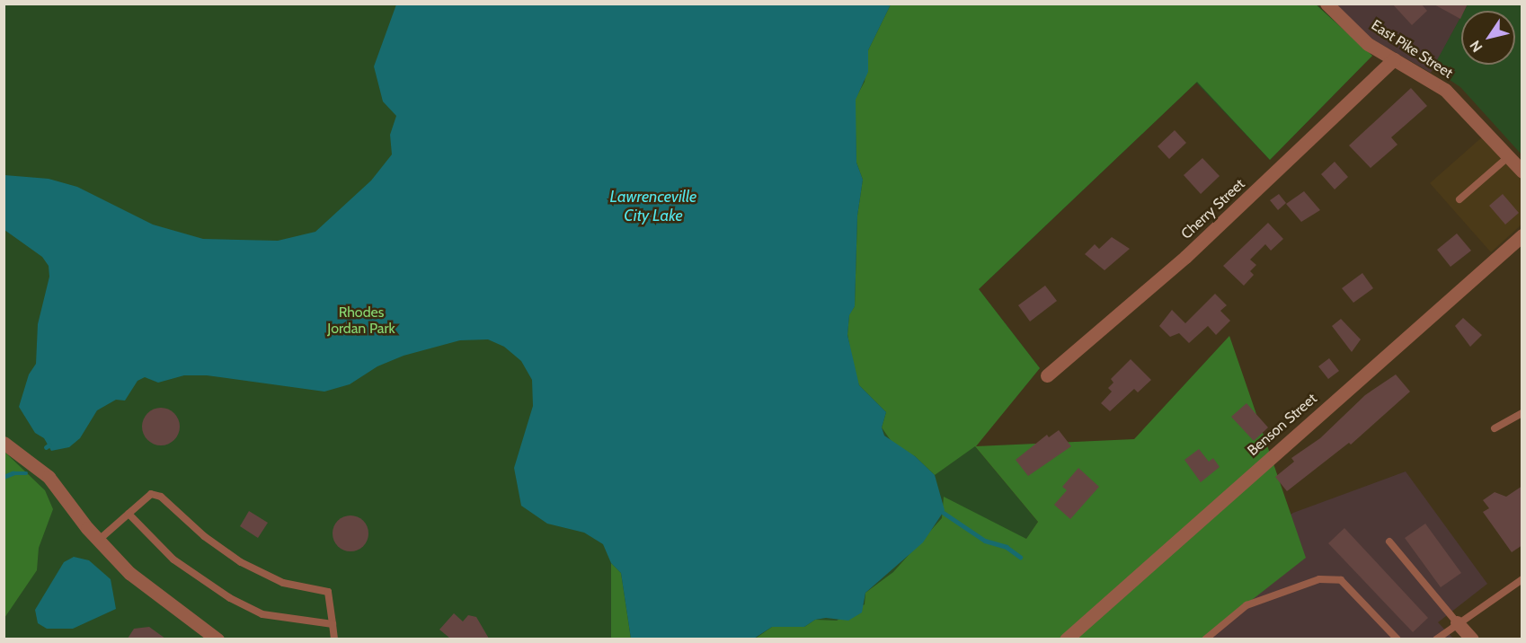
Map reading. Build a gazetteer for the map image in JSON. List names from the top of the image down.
{
  "streets": {
    "street": ["East Pike Street", "Cherry Street", "Benson Street"]
  },
  "crossings": [
    ["East Pike Street", "Cherry Street"]
  ],
  "water": ["Lawrenceville City Lake"],
  "parks": ["Rhodes Jordan Park"],
  "north": "bottom left"
}
